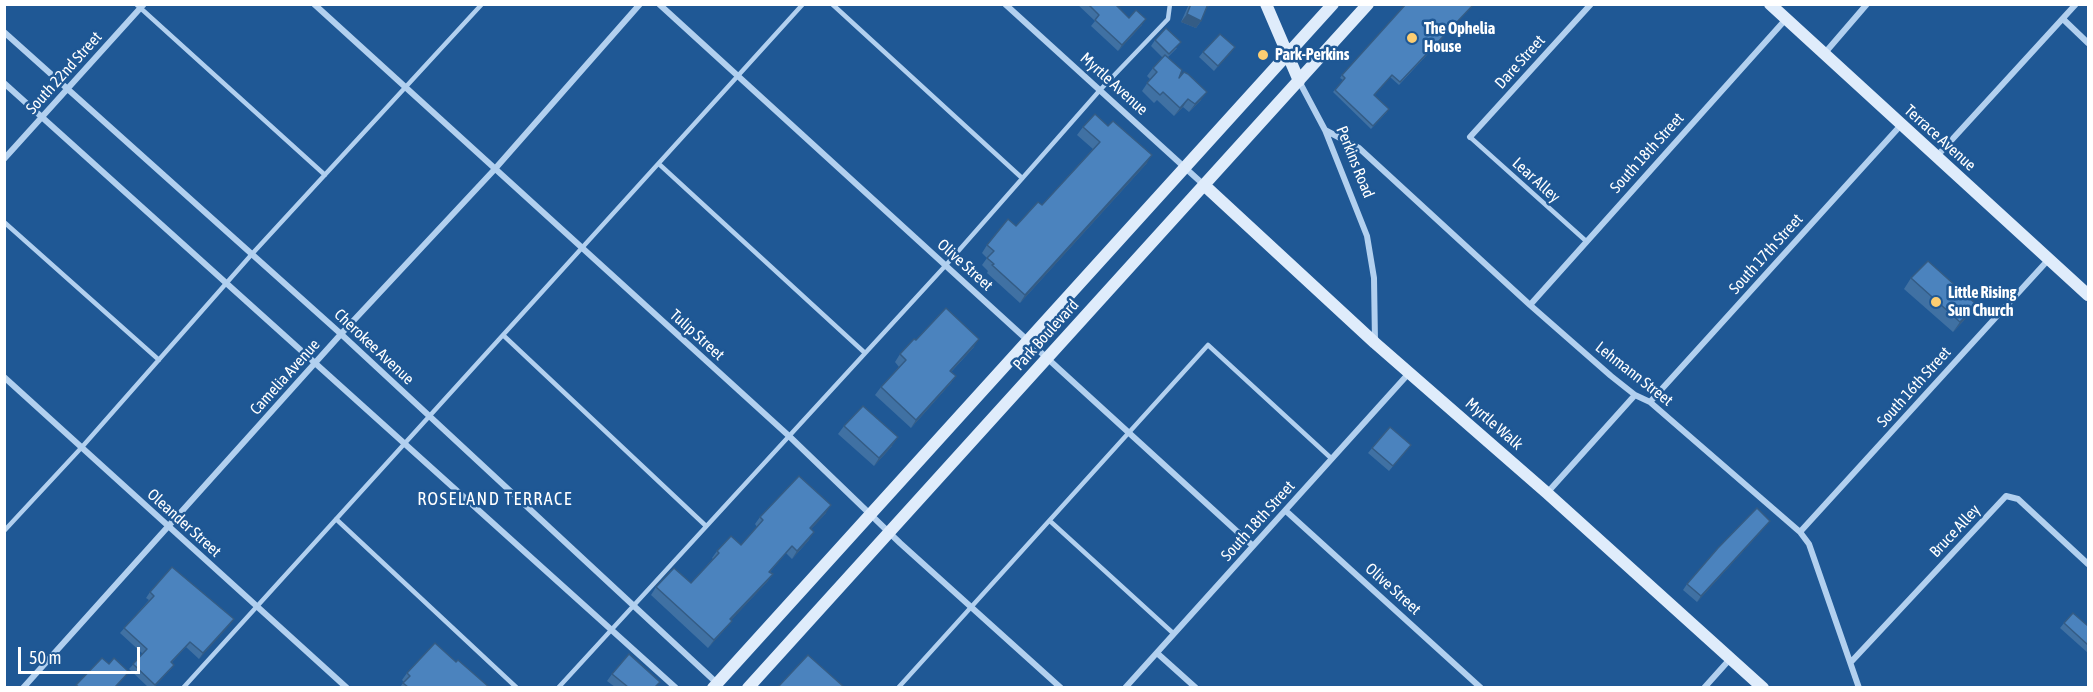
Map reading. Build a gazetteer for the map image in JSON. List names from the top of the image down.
{
  "streets": {
    "street": [
      "Dare Street",
      "South 22nd Street",
      "Myrtle Avenue",
      "Terrace Avenue",
      "South 18th Street",
      "Perkins Road",
      "South 17th Street",
      "Olive Street",
      "Tulip Street",
      "Park Boulevard",
      "Cherokee Avenue",
      "Lehmann Street",
      "Camelia Avenue",
      "South 16th Street",
      "Myrtle Walk",
      "Oleander Street",
      "Bruce Alley"
    ],
    "lane": ["Lear Alley"]
  },
  "crossings": [
    ["Dare Street", "Lear Alley"],
    ["South 22nd Street", "Cherokee Avenue"],
    ["Myrtle Avenue", "Park Boulevard"],
    ["Myrtle Avenue", "Myrtle Walk"],
    ["Terrace Avenue", "South 18th Street"],
    ["Terrace Avenue", "South 17th Street"],
    ["Terrace Avenue", "South 16th Street"],
    ["South 18th Street", "Lear Alley"],
    ["South 18th Street", "Olive Street"],
    ["South 18th Street", "Lehmann Street"],
    ["South 18th Street", "Myrtle Walk"],
    ["Perkins Road", "Park Boulevard"],
    ["Perkins Road", "Lehmann Street"],
    ["Perkins Road", "Myrtle Walk"],
    ["South 17th Street", "Lehmann Street"],
    ["Olive Street", "Park Boulevard"],
    ["Tulip Street", "Park Boulevard"],
    ["Tulip Street", "Camelia Avenue"],
    ["Park Boulevard", "Myrtle Walk"],
    ["Cherokee Avenue", "Camelia Avenue"],
    ["Lehmann Street", "South 16th Street"],
    ["Lehmann Street", "Bruce Alley"],
    ["Camelia Avenue", "Oleander Street"]
  ],
  "districts": ["ROSELAND TERRACE"],
  "places": ["The Ophelia House", "Park-Perkins", "Little Rising Sun Church"],
  "scale_bar": "50 m"
}
